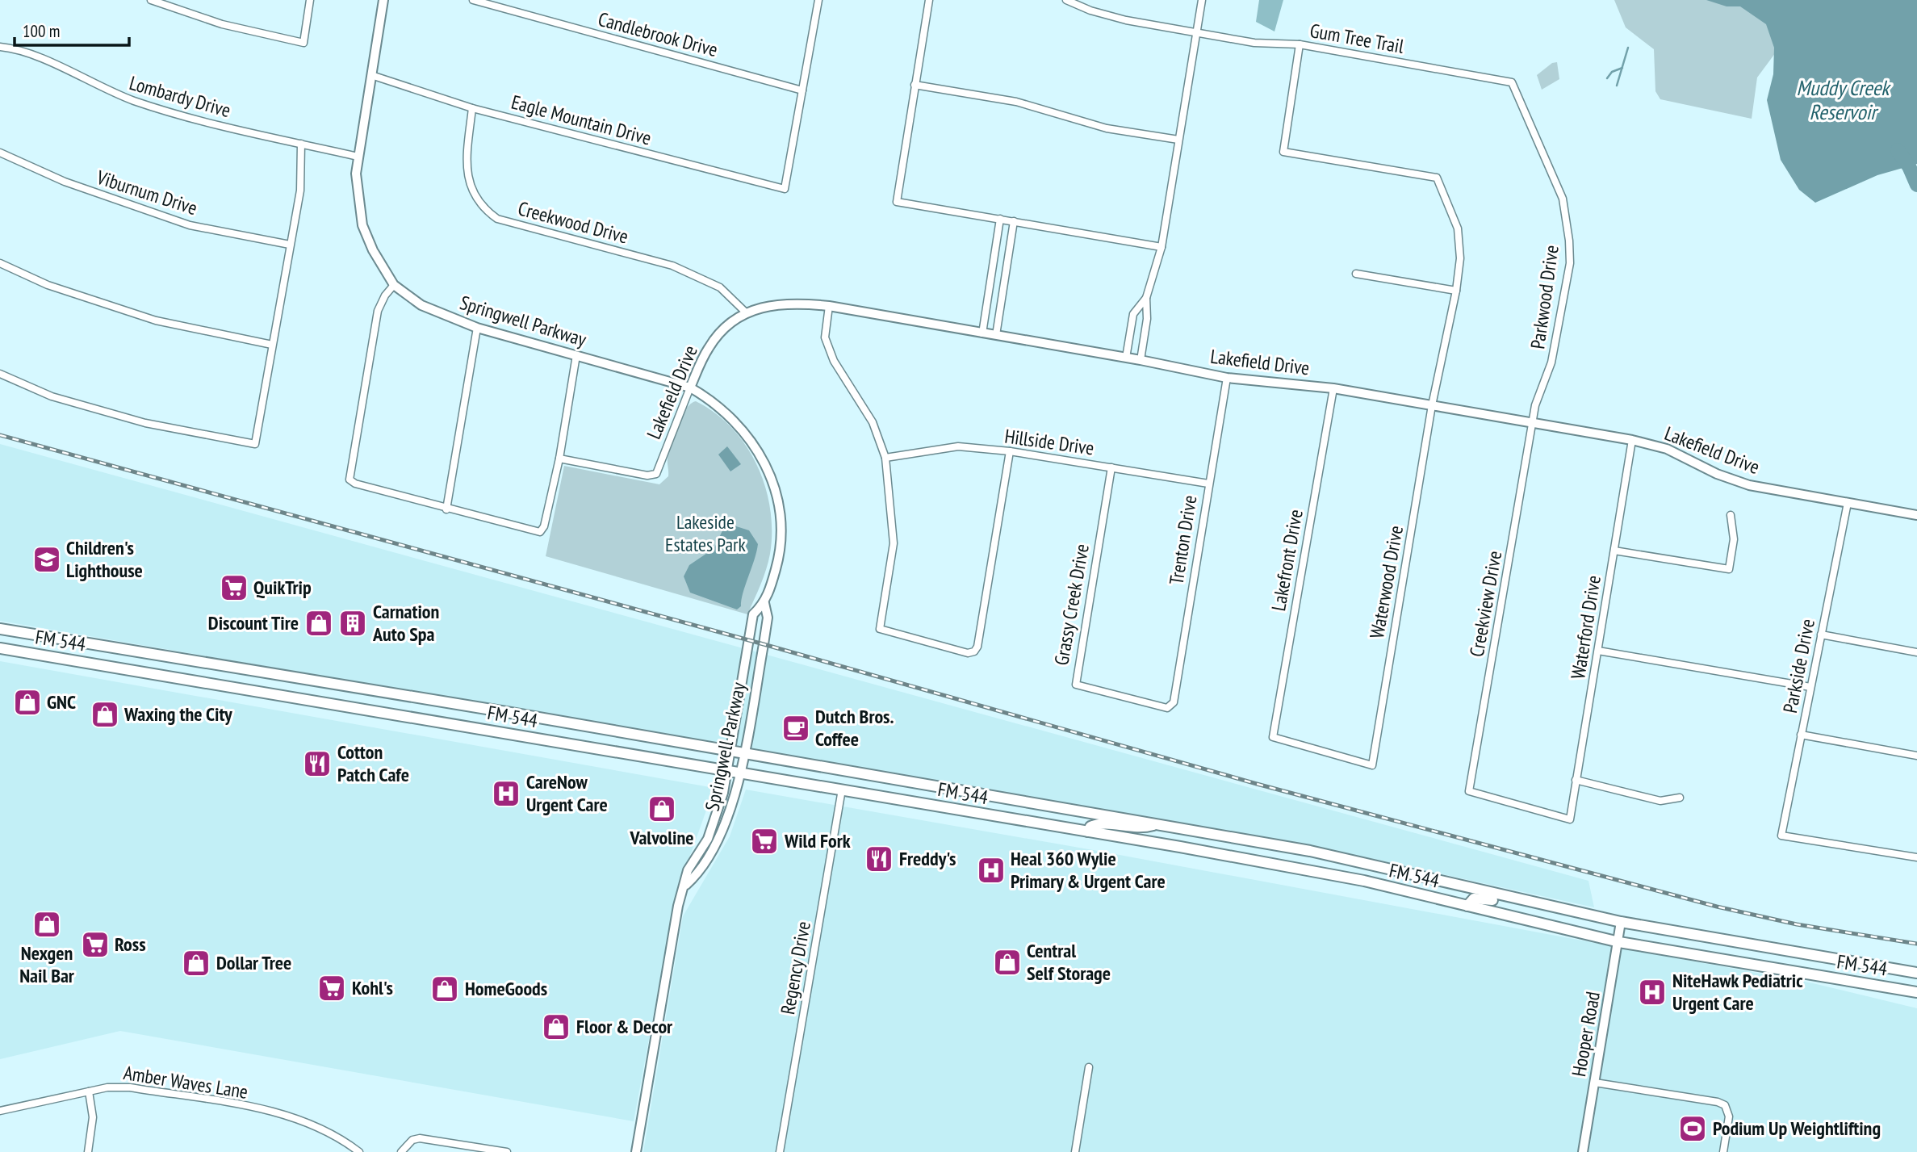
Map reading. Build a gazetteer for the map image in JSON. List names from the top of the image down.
{
  "streets": {
    "main road": ["FM 544"],
    "street": [
      "Candlebrook Drive",
      "Gum Tree Trail",
      "Lombardy Drive",
      "Eagle Mountain Drive",
      "Viburnum Drive",
      "Creekwood Drive",
      "Parkwood Drive",
      "Springwell Parkway",
      "Lakefield Drive",
      "Hillside Drive",
      "Trenton Drive",
      "Lakefront Drive",
      "Waterwood Drive",
      "Creekview Drive",
      "Grassy Creek Drive",
      "Waterford Drive",
      "Parkside Drive",
      "Regency Drive",
      "Hooper Road",
      "Amber Waves Lane"
    ]
  },
  "crossings": [
    ["Candlebrook Drive", "Eagle Mountain Drive"],
    ["Gum Tree Trail", "Parkwood Drive"],
    ["Gum Tree Trail", "Waterwood Drive"],
    ["Lombardy Drive", "Springwell Parkway"],
    ["Eagle Mountain Drive", "Creekwood Drive"],
    ["Eagle Mountain Drive", "Springwell Parkway"],
    ["Creekwood Drive", "Lakefield Drive"],
    ["Parkwood Drive", "Lakefield Drive"],
    ["Parkwood Drive", "Creekview Drive"],
    ["Springwell Parkway", "Lakefield Drive"],
    ["Springwell Parkway", "FM 544"],
    ["Lakefield Drive", "Trenton Drive"],
    ["Lakefield Drive", "Lakefront Drive"],
    ["Lakefield Drive", "Waterwood Drive"],
    ["Lakefield Drive", "Creekview Drive"],
    ["Lakefield Drive", "Waterford Drive"],
    ["Lakefield Drive", "Parkside Drive"],
    ["Hillside Drive", "Trenton Drive"],
    ["Hillside Drive", "Grassy Creek Drive"],
    ["Trenton Drive", "Grassy Creek Drive"],
    ["Lakefront Drive", "Waterwood Drive"],
    ["Creekview Drive", "Waterford Drive"],
    ["FM 544", "Regency Drive"],
    ["FM 544", "Hooper Road"]
  ],
  "water": ["Muddy Creek Reservoir"],
  "parks": ["Lakeside Estates Park"],
  "places": {
    "school or university": ["Children's Lighthouse"],
    "supermarket": [
      "QuikTrip",
      "Wild Fork",
      "Ross",
      "Kohl's"
    ],
    "shop": [
      "Discount Tire",
      "GNC",
      "Waxing the City",
      "Valvoline",
      "Nexgen Nail Bar",
      "Central Self Storage",
      "Dollar Tree",
      "HomeGoods",
      "Floor & Decor"
    ],
    "building": ["Carnation Auto Spa"],
    "cafe": ["Dutch Bros. Coffee"],
    "restaurant": ["Cotton Patch Cafe", "Freddy's"],
    "hospital": ["CareNow Urgent Care", "Heal 360 Wylie Primary & Urgent Care", "NiteHawk Pediatric Urgent Care"],
    "sports": ["Podium Up Weightlifting"]
  },
  "scale_bar": "100 m"
}
